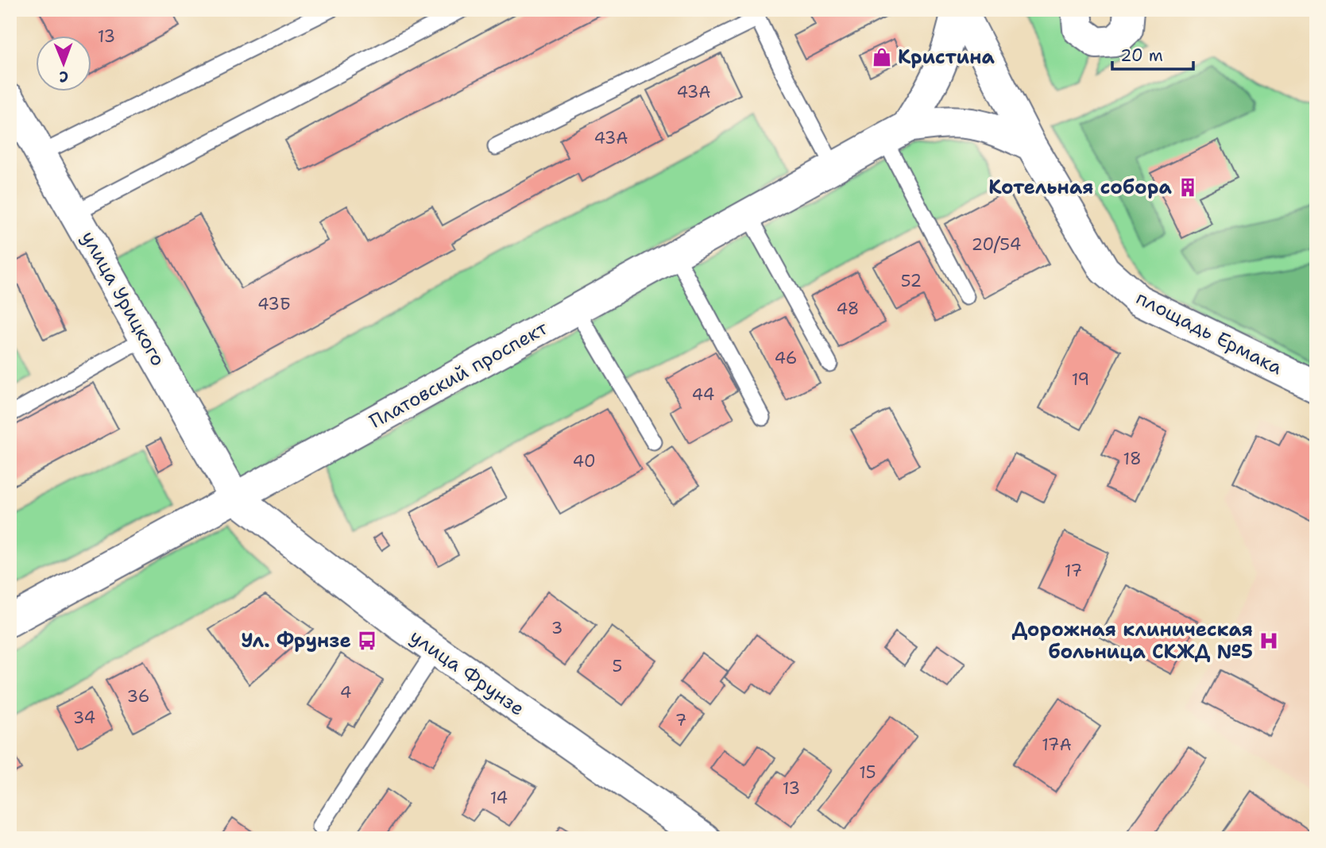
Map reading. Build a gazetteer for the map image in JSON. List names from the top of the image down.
{
  "streets": {
    "street": [
      "улица Урицкого",
      "площадь Ермака",
      "Платовский проспект",
      "улица Фрунзе"
    ]
  },
  "crossings": [
    ["улица Урицкого", "Платовский проспект"],
    ["улица Урицкого", "улица Фрунзе"],
    ["площадь Ермака", "Платовский проспект"],
    ["Платовский проспект", "улица Фрунзе"]
  ],
  "places": {
    "shop": ["Кристина"],
    "building": ["Котельная собора"],
    "bus stop": ["Ул. Фрунзе"],
    "hospital": ["Дорожная клиническая больница СКЖД №5"]
  },
  "house_numbers": [
    "13",
    "43А",
    "43А",
    "20/54",
    "52",
    "43Б",
    "48",
    "46",
    "19",
    "44",
    "18",
    "40",
    "17",
    "3",
    "5",
    "4",
    "36",
    "34",
    "7",
    "17А",
    "15",
    "13",
    "14"
  ],
  "scale_bar": "20 m",
  "north": "bottom"
}
